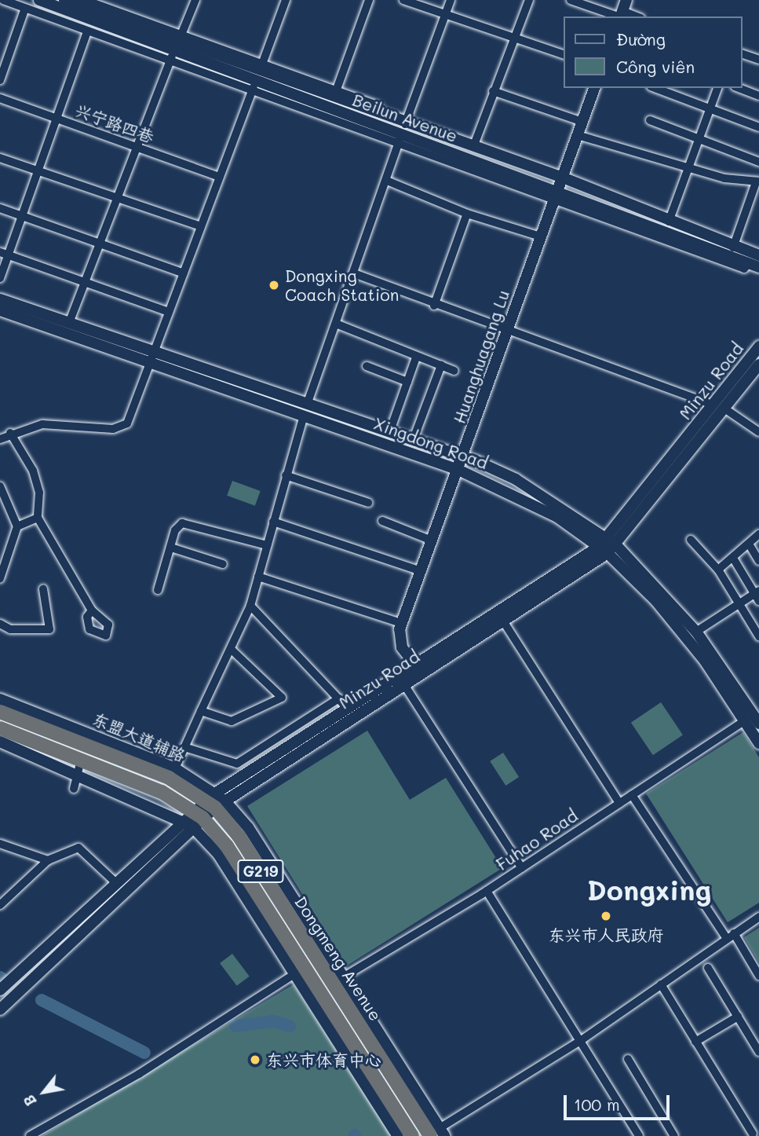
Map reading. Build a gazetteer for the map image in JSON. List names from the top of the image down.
{
  "streets": {
    "highway": ["G219", "Dongmeng Avenue"],
    "main road": [
      "Beilun Avenue",
      "Huanghuagang Lu",
      "Minzu Road",
      "Xingdong Road",
      "东盟大道辅路"
    ],
    "street": ["兴宁路四巷", "Fuhao Road"]
  },
  "crossings": [
    ["Beilun Avenue", "Huanghuagang Lu"],
    ["Huanghuagang Lu", "Minzu Road"],
    ["Huanghuagang Lu", "Xingdong Road"],
    ["Minzu Road", "Xingdong Road"],
    ["Minzu Road", "东盟大道辅路"],
    ["Minzu Road", "Dongmeng Avenue"],
    ["Xingdong Road", "Fuhao Road"],
    ["东盟大道辅路", "Fuhao Road"],
    ["东盟大道辅路", "Dongmeng Avenue"]
  ],
  "districts": ["Dongxing"],
  "places": ["Dongxing Coach Station", "东兴市人民政府", "东兴市体育中心"],
  "legend": ["Đường", "Công viên"],
  "scale_bar": "100 m",
  "north": "bottom left"
}
